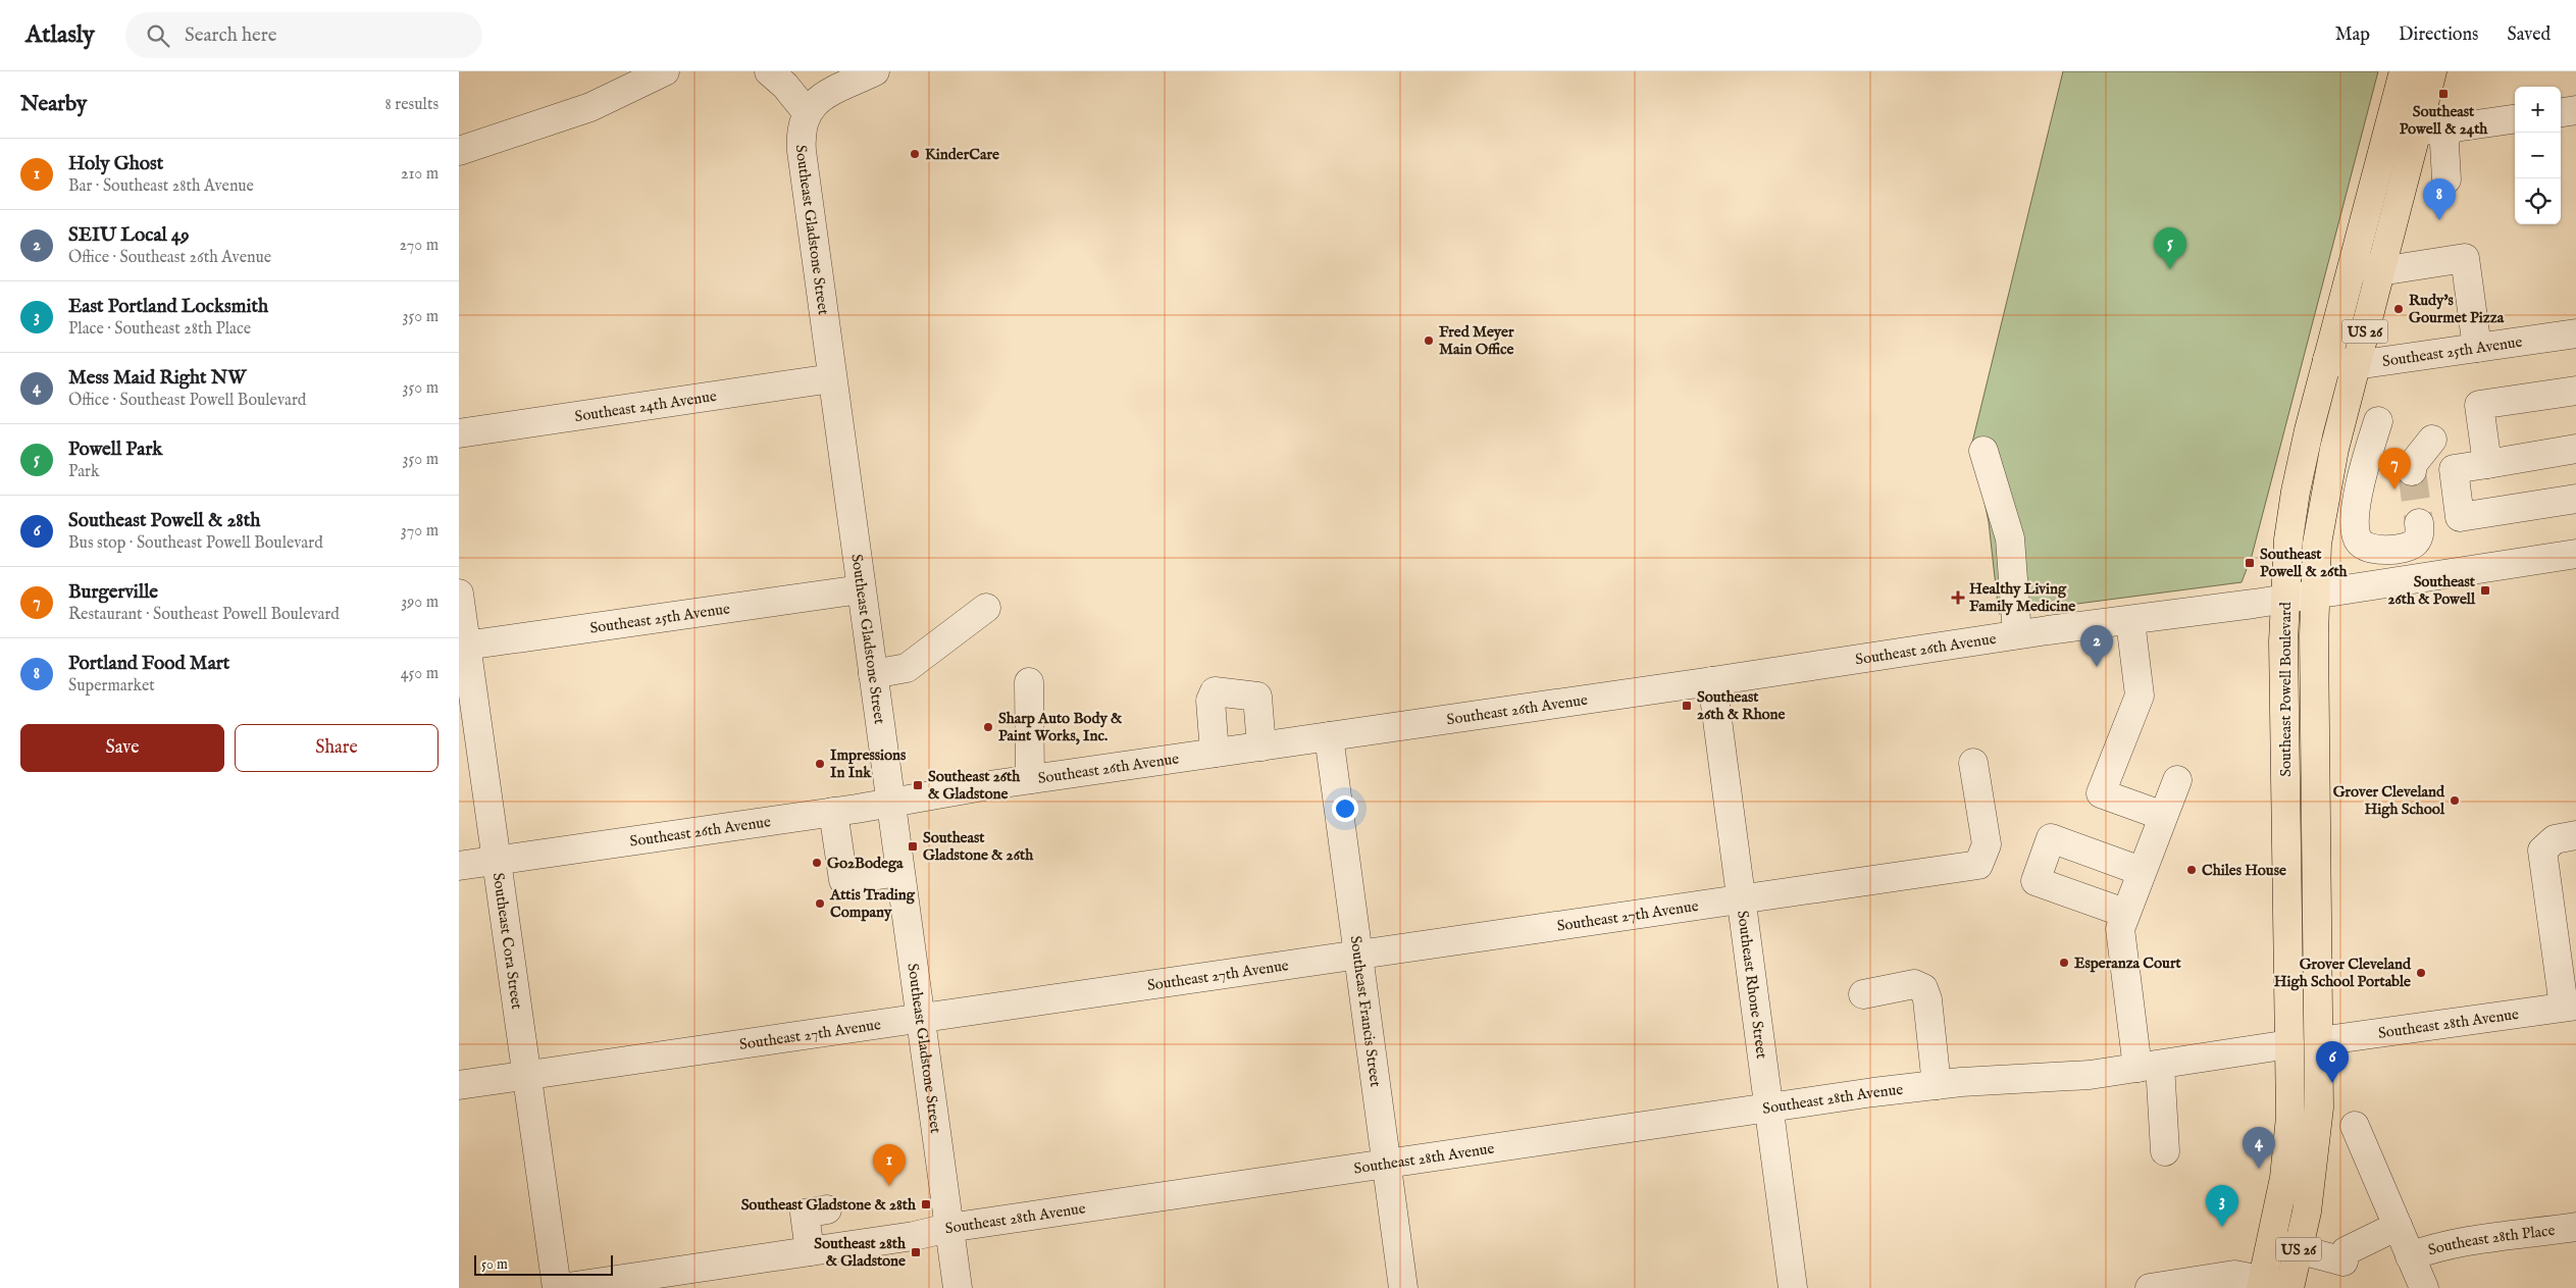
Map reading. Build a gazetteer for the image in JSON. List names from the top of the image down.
{
  "streets": {
    "main road": ["US 26", "Southeast Powell Boulevard"],
    "street": [
      "Southeast Gladstone Street",
      "Southeast 25th Avenue",
      "Southeast 24th Avenue",
      "Southeast 26th Avenue",
      "Southeast 27th Avenue",
      "Southeast Cora Street",
      "Southeast Rhone Street",
      "Southeast Francis Street",
      "Southeast 28th Avenue",
      "Southeast 28th Place"
    ]
  },
  "crossings": [
    ["Southeast Gladstone Street", "Southeast 25th Avenue"],
    ["Southeast Gladstone Street", "Southeast 24th Avenue"],
    ["Southeast Gladstone Street", "Southeast 26th Avenue"],
    ["Southeast Gladstone Street", "Southeast 27th Avenue"],
    ["Southeast Gladstone Street", "Southeast 28th Avenue"],
    ["Southeast 25th Avenue", "Southeast Powell Boulevard"],
    ["Southeast 25th Avenue", "Southeast Cora Street"],
    ["Southeast 26th Avenue", "Southeast Powell Boulevard"],
    ["Southeast 26th Avenue", "Southeast Cora Street"],
    ["Southeast 26th Avenue", "Southeast Rhone Street"],
    ["Southeast 26th Avenue", "Southeast Francis Street"],
    ["Southeast Powell Boulevard", "Southeast 28th Avenue"],
    ["Southeast 27th Avenue", "Southeast Cora Street"],
    ["Southeast 27th Avenue", "Southeast Rhone Street"],
    ["Southeast 27th Avenue", "Southeast Francis Street"],
    ["Southeast Rhone Street", "Southeast 28th Avenue"],
    ["Southeast Francis Street", "Southeast 28th Avenue"]
  ],
  "places": {
    "transit": [
      "Southeast Powell & 24th",
      "Southeast Powell & 26th",
      "Southeast 26th & Powell",
      "Southeast 26th & Rhone",
      "Southeast 26th & Gladstone",
      "Southeast Gladstone & 26th",
      "Southeast Gladstone & 28th",
      "Southeast 28th & Gladstone"
    ],
    "other": [
      "KinderCare",
      "Rudy's Gourmet Pizza",
      "Fred Meyer Main Office",
      "Sharp Auto Body & Paint Works, Inc.",
      "Impressions In Ink",
      "Grover Cleveland High School",
      "Go2Bodega",
      "Chiles House",
      "Attis Trading Company",
      "Esperanza Court",
      "Grover Cleveland High School Portable"
    ],
    "health": ["Healthy Living Family Medicine"]
  },
  "scale_bar": "50 m",
  "page": {
    "header": "Atlasly",
    "search": "Search here",
    "nav": ["Map", "Directions", "Saved"],
    "heading": ["Nearby", "8 results"],
    "map_buttons": ["+", "−"],
    "list": [
      {
        "mark": "1",
        "name": "Holy Ghost",
        "note": "Bar · Southeast 28th Avenue",
        "value": "210 m"
      },
      {
        "mark": "2",
        "name": "SEIU Local 49",
        "note": "Office · Southeast 26th Avenue",
        "value": "270 m"
      },
      {
        "mark": "3",
        "name": "East Portland Locksmith",
        "note": "Place · Southeast 28th Place",
        "value": "350 m"
      },
      {
        "mark": "4",
        "name": "Mess Maid Right NW",
        "note": "Office · Southeast Powell Boulevard",
        "value": "350 m"
      },
      {
        "mark": "5",
        "name": "Powell Park",
        "note": "Park",
        "value": "350 m"
      },
      {
        "mark": "6",
        "name": "Southeast Powell & 28th",
        "note": "Bus stop · Southeast Powell Boulevard",
        "value": "370 m"
      },
      {
        "mark": "7",
        "name": "Burgerville",
        "note": "Restaurant · Southeast Powell Boulevard",
        "value": "390 m"
      },
      {
        "mark": "8",
        "name": "Portland Food Mart",
        "note": "Supermarket",
        "value": "450 m"
      }
    ],
    "pins": [
      "8",
      "5",
      "7",
      "2",
      "6",
      "4",
      "1",
      "3"
    ],
    "buttons": ["Save", "Share"],
    "scale": "50 m"
  }
}
